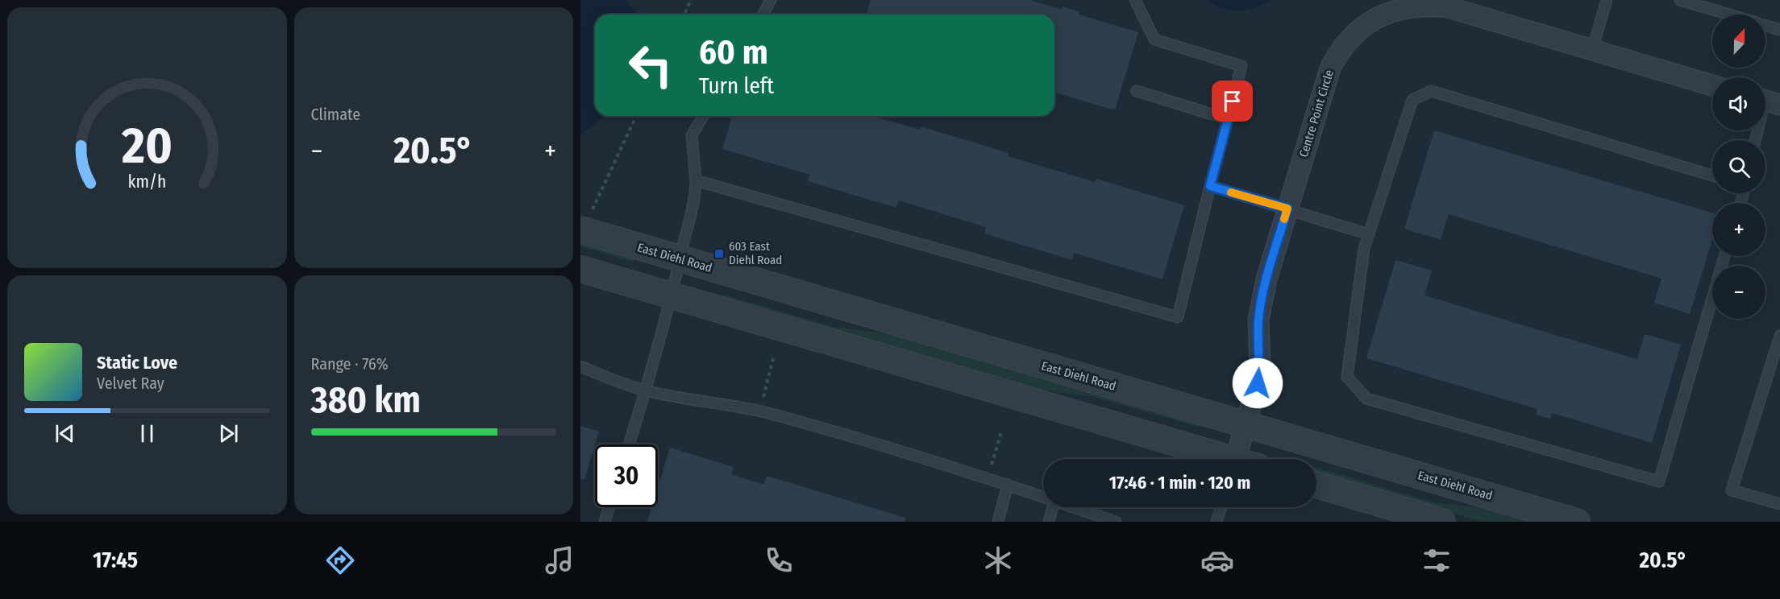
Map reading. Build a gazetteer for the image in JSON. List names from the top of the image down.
{
  "streets": {
    "street": ["Centre Point Circle", "East Diehl Road"]
  },
  "crossings": [
    ["Centre Point Circle", "East Diehl Road"]
  ],
  "places": {
    "transit": ["603 East Diehl Road"]
  },
  "north": "top",
  "page": {
    "tile": [
      "Climate",
      ["Range · 76%", "380 km"]
    ],
    "map_buttons": ["+", "−"],
    "turn": ["60 m", "Turn left"],
    "heat": ["−", "20.5°", "+"],
    "song": ["Static Love", "Velvet Ray"],
    "limit": "30",
    "trip": "17:46 · 1 min · 120 m",
    "tabs": ["17:45", "20.5°"],
    "gauge": ["20", "km/h"]
  }
}
